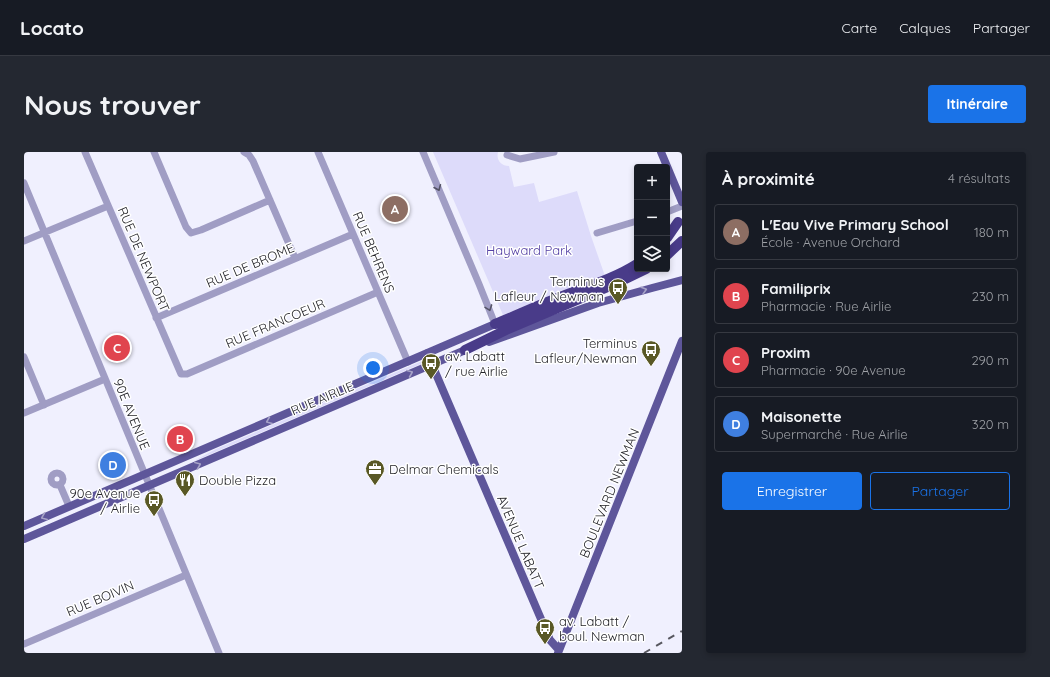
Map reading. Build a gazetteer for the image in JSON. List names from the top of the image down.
{
  "streets": {
    "main road": ["RUE AIRLIE", "BOULEVARD NEWMAN", "AVENUE LABATT"],
    "street": [
      "RUE BEHRENS",
      "RUE DE NEWPORT",
      "RUE DE BROME",
      "RUE FRANCOEUR",
      "90E AVENUE",
      "RUE BOIVIN"
    ]
  },
  "crossings": [
    ["RUE BEHRENS", "RUE DE BROME"],
    ["RUE BEHRENS", "RUE FRANCOEUR"],
    ["RUE BEHRENS", "RUE AIRLIE"],
    ["RUE DE NEWPORT", "RUE DE BROME"],
    ["RUE DE NEWPORT", "RUE FRANCOEUR"],
    ["RUE AIRLIE", "90E AVENUE"],
    ["RUE AIRLIE", "AVENUE LABATT"],
    ["90E AVENUE", "RUE BOIVIN"],
    ["BOULEVARD NEWMAN", "AVENUE LABATT"]
  ],
  "parks": ["Hayward Park"],
  "places": {
    "bus stop": [
      "Terminus Lafleur / Newman",
      "Terminus Lafleur/Newman",
      "av. Labatt / rue Airlie",
      "90e Avenue / Airlie",
      "av. Labatt / boul. Newman"
    ],
    "office": ["Delmar Chemicals"],
    "restaurant": ["Double Pizza"]
  },
  "page": {
    "header": "Locato",
    "nav": ["Carte", "Calques", "Partager"],
    "buttons": [
      "Itinéraire",
      ["Enregistrer", "Partager"]
    ],
    "title": "Nous trouver",
    "heading": ["À proximité", "4 résultats"],
    "map_buttons": ["+", "−"],
    "pins": [
      "A",
      "C",
      "B",
      "D"
    ],
    "list": [
      {
        "mark": "A",
        "name": "L'Eau Vive Primary School",
        "note": "École · Avenue Orchard",
        "value": "180 m"
      },
      {
        "mark": "B",
        "name": "Familiprix",
        "note": "Pharmacie · Rue Airlie",
        "value": "230 m"
      },
      {
        "mark": "C",
        "name": "Proxim",
        "note": "Pharmacie · 90e Avenue",
        "value": "290 m"
      },
      {
        "mark": "D",
        "name": "Maisonette",
        "note": "Supermarché · Rue Airlie",
        "value": "320 m"
      }
    ]
  }
}
